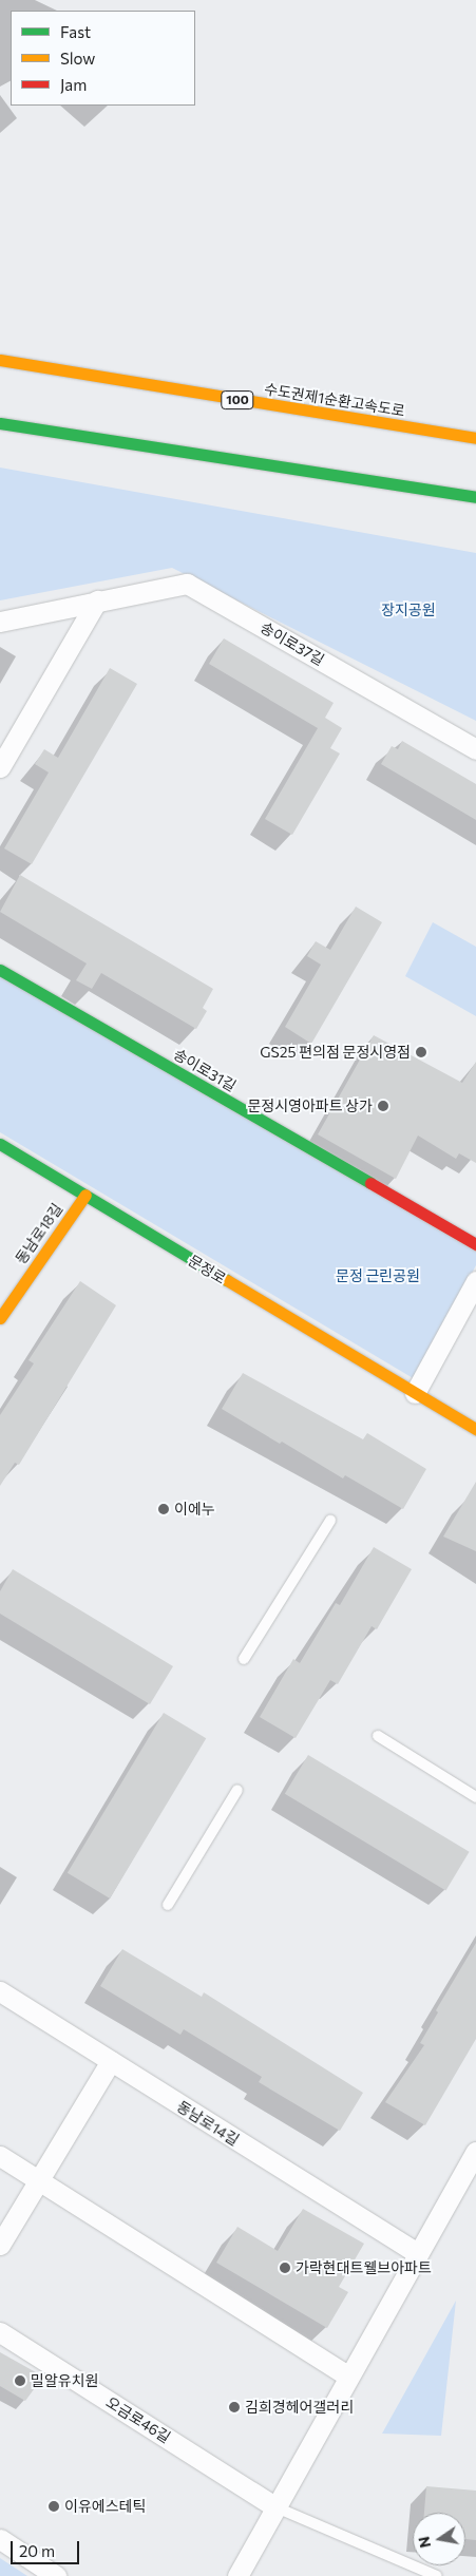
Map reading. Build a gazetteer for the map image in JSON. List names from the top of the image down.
{
  "streets": {
    "main road": [
      "100",
      "수도권제1순환고속도로",
      "송이로31길",
      "동남로18길",
      "문정로"
    ],
    "street": ["송이로37길", "동남로14길", "오금로46길"]
  },
  "crossings": [
    ["동남로18길", "문정로"]
  ],
  "parks": ["장지공원", "문정 근린공원"],
  "places": [
    "GS25 편의점 문정시영점",
    "문정시영아파트 상가",
    "이에누",
    "가락현대트웰브아파트",
    "밀알유치원",
    "김희경헤어갤러리",
    "이유에스테틱"
  ],
  "legend": ["Fast", "Slow", "Jam"],
  "scale_bar": "20 m",
  "north": "left"
}
